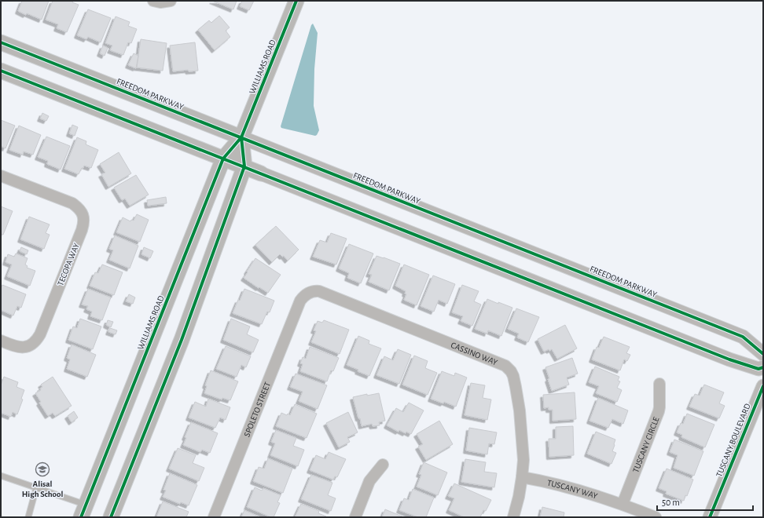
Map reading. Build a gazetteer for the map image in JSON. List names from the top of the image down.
{
  "streets": {
    "main road": ["WILLIAMS ROAD", "FREEDOM PARKWAY"],
    "street": [
      "TECOPA WAY",
      "CASSINO WAY",
      "SPOLETO STREET",
      "TUSCANY BOULEVARD",
      "TUSCANY CIRCLE",
      "TUSCANY WAY"
    ]
  },
  "crossings": [
    ["WILLIAMS ROAD", "FREEDOM PARKWAY"],
    ["CASSINO WAY", "SPOLETO STREET"],
    ["CASSINO WAY", "TUSCANY WAY"],
    ["TUSCANY CIRCLE", "TUSCANY WAY"]
  ],
  "places": {
    "school or university": ["Alisal High School"]
  },
  "scale_bar": "50 m"
}
